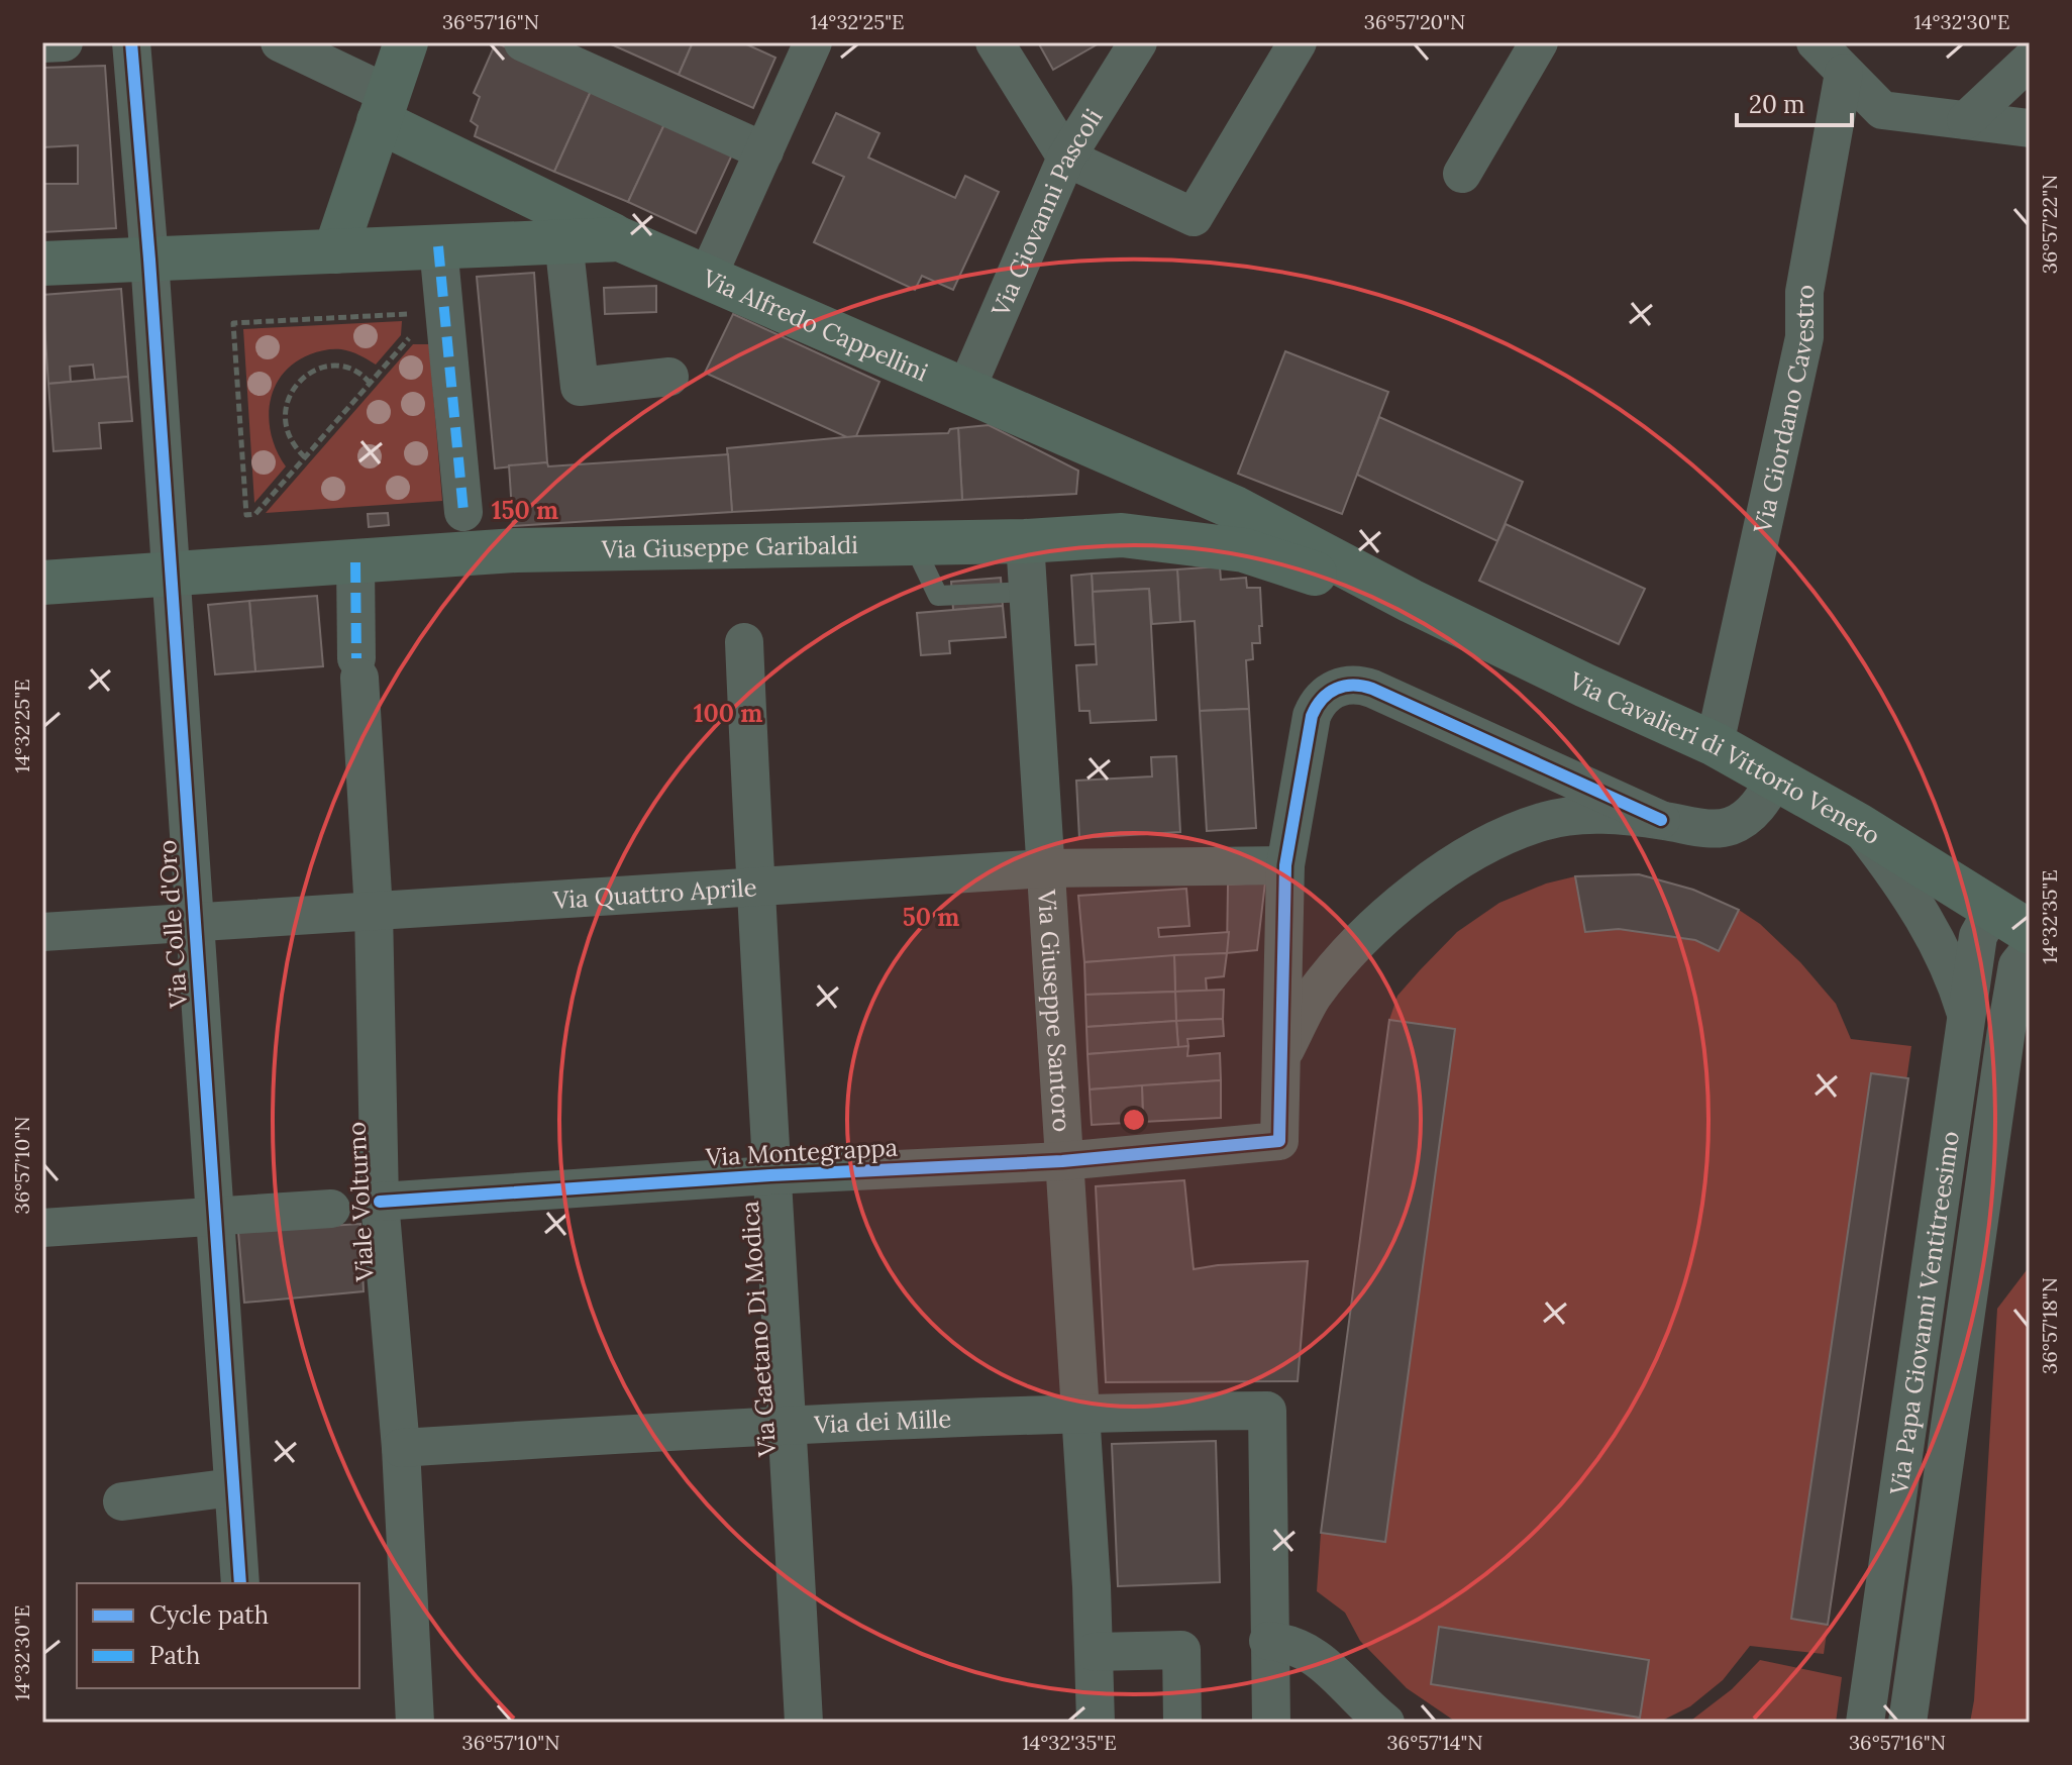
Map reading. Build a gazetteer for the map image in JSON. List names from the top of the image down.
{
  "streets": {
    "main road": ["Via Alfredo Cappellini", "Via Giuseppe Garibaldi", "Via Cavalieri di Vittorio Veneto"],
    "street": [
      "Via Giovanni Pascoli",
      "Via Giordano Cavestro",
      "Via Quattro Aprile",
      "Via Colle d'Oro",
      "Via Giuseppe Santoro",
      "Via Montegrappa",
      "Viale Volturno",
      "Via Papa Giovanni Ventitreesimo",
      "Via Gaetano Di Modica",
      "Via dei Mille"
    ]
  },
  "crossings": [
    ["Via Giovanni Pascoli", "Via Alfredo Cappellini"],
    ["Via Alfredo Cappellini", "Via Giuseppe Garibaldi"],
    ["Via Alfredo Cappellini", "Via Cavalieri di Vittorio Veneto"],
    ["Via Alfredo Cappellini", "Via Colle d'Oro"],
    ["Via Giordano Cavestro", "Via Cavalieri di Vittorio Veneto"],
    ["Via Giuseppe Garibaldi", "Via Cavalieri di Vittorio Veneto"],
    ["Via Giuseppe Garibaldi", "Via Colle d'Oro"],
    ["Via Giuseppe Garibaldi", "Via Giuseppe Santoro"],
    ["Via Giuseppe Garibaldi", "Viale Volturno"],
    ["Via Cavalieri di Vittorio Veneto", "Via Papa Giovanni Ventitreesimo"],
    ["Via Quattro Aprile", "Via Colle d'Oro"],
    ["Via Quattro Aprile", "Via Giuseppe Santoro"],
    ["Via Quattro Aprile", "Viale Volturno"],
    ["Via Quattro Aprile", "Via Gaetano Di Modica"],
    ["Via Giuseppe Santoro", "Via Montegrappa"],
    ["Via Giuseppe Santoro", "Via dei Mille"],
    ["Via Montegrappa", "Viale Volturno"],
    ["Via Montegrappa", "Via Gaetano Di Modica"],
    ["Viale Volturno", "Via dei Mille"],
    ["Via Gaetano Di Modica", "Via dei Mille"]
  ],
  "legend": ["Cycle path", "Path"],
  "scale_bar": "20 m",
  "coordinates": [
    "36°57'16\"N",
    "14°32'25\"E",
    "36°57'20\"N",
    "14°32'30\"E",
    "36°57'22\"N",
    "14°32'35\"E",
    "36°57'10\"N",
    "36°57'18\"N",
    "36°57'14\"N"
  ],
  "rings": ["150 m", "100 m", "50 m"]
}
